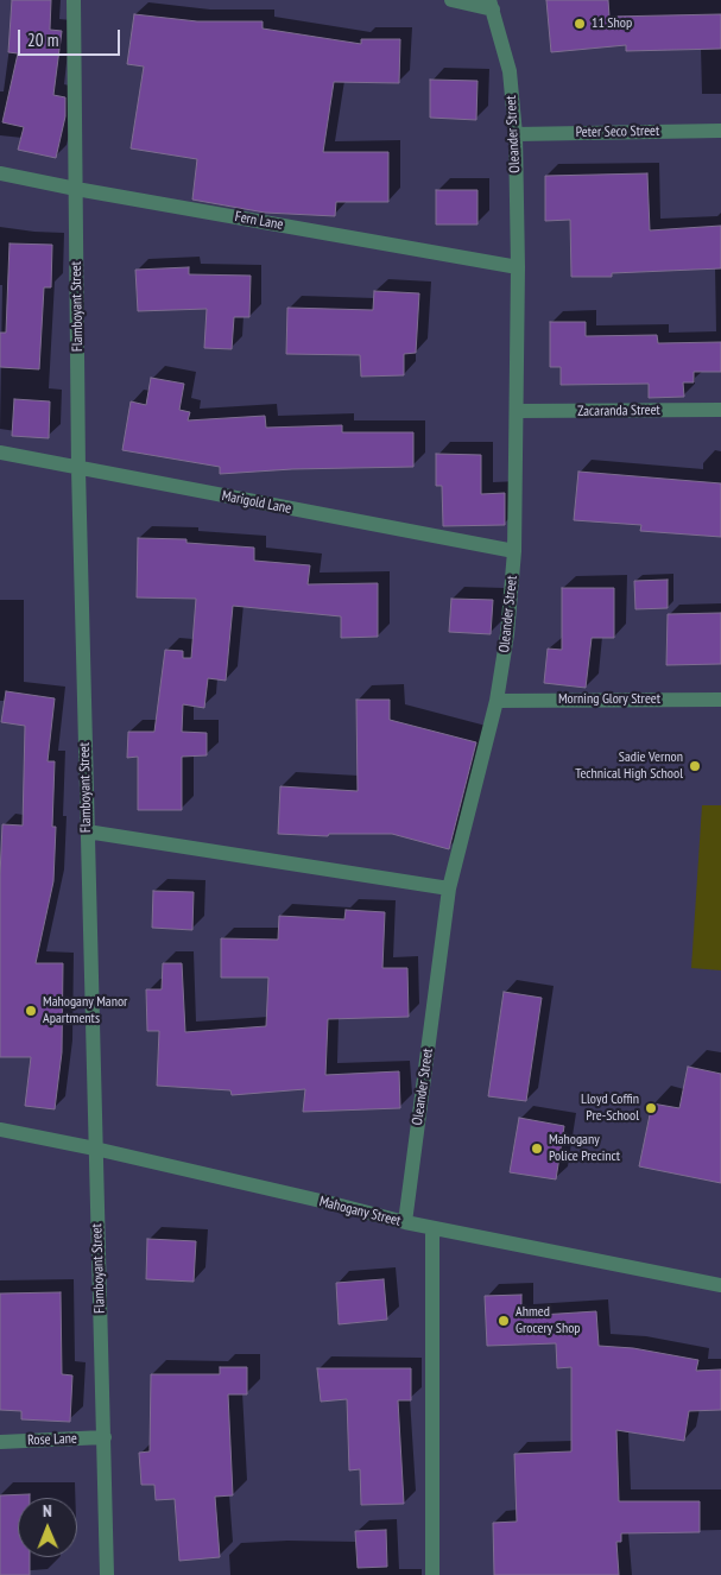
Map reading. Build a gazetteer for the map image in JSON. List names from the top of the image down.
{
  "streets": {
    "street": [
      "Peter Seco Street",
      "Oleander Street",
      "Fern Lane",
      "Flamboyant Street",
      "Zacaranda Street",
      "Marigold Lane",
      "Morning Glory Street",
      "Mahogany Street",
      "Rose Lane"
    ]
  },
  "crossings": [
    ["Peter Seco Street", "Oleander Street"],
    ["Oleander Street", "Fern Lane"],
    ["Oleander Street", "Zacaranda Street"],
    ["Oleander Street", "Marigold Lane"],
    ["Oleander Street", "Morning Glory Street"],
    ["Oleander Street", "Mahogany Street"],
    ["Fern Lane", "Flamboyant Street"],
    ["Flamboyant Street", "Marigold Lane"],
    ["Flamboyant Street", "Mahogany Street"],
    ["Flamboyant Street", "Rose Lane"]
  ],
  "places": [
    "11 Shop",
    "Sadie Vernon Technical High School",
    "Mahogany Manor Apartments",
    "Lloyd Coffin Pre-School",
    "Mahogany Police Precinct",
    "Ahmed Grocery Shop"
  ],
  "scale_bar": "20 m",
  "north": "top"
}
